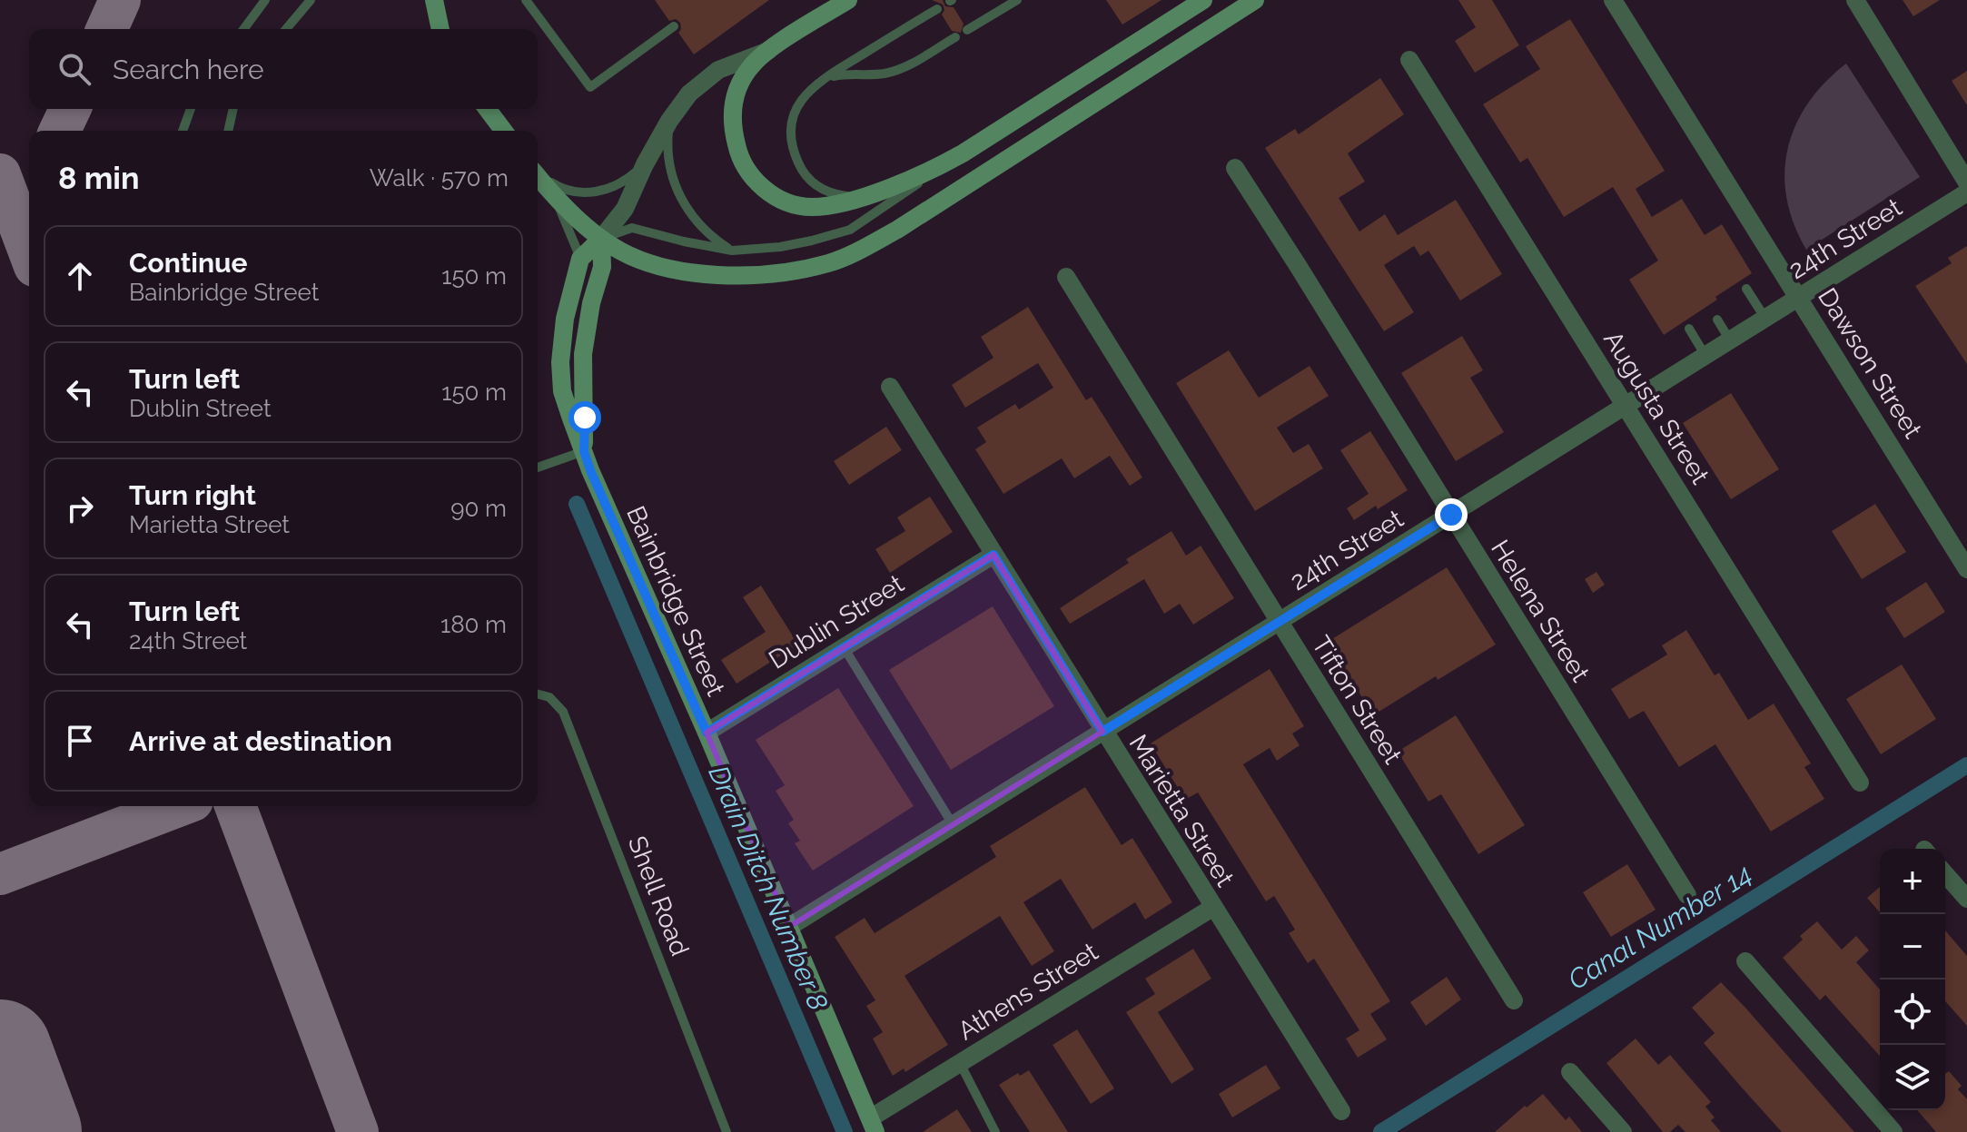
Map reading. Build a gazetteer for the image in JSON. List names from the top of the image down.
{
  "streets": {
    "main road": ["Bainbridge Street"],
    "street": [
      "24th Street",
      "Dawson Street",
      "Augusta Street",
      "Helena Street",
      "Dublin Street",
      "Tifton Street",
      "Marietta Street",
      "Athens Street"
    ],
    "lane": ["Shell Road"]
  },
  "crossings": [
    ["24th Street", "Dawson Street"],
    ["24th Street", "Augusta Street"],
    ["24th Street", "Bainbridge Street"],
    ["24th Street", "Helena Street"],
    ["24th Street", "Tifton Street"],
    ["24th Street", "Marietta Street"],
    ["Bainbridge Street", "Dublin Street"],
    ["Bainbridge Street", "Athens Street"],
    ["Dublin Street", "Marietta Street"],
    ["Marietta Street", "Athens Street"]
  ],
  "water": ["Drain Ditch Number 8", "Canal Number 14"],
  "page": {
    "search": "Search here",
    "heading": ["8 min", "Walk · 570 m"],
    "list": [
      ["Continue", "Bainbridge Street", "150 m"],
      ["Turn left", "Dublin Street", "150 m"],
      ["Turn right", "Marietta Street", "90 m"],
      ["Turn left", "24th Street", "180 m"],
      "Arrive at destination"
    ],
    "map_buttons": ["+", "−"]
  }
}
